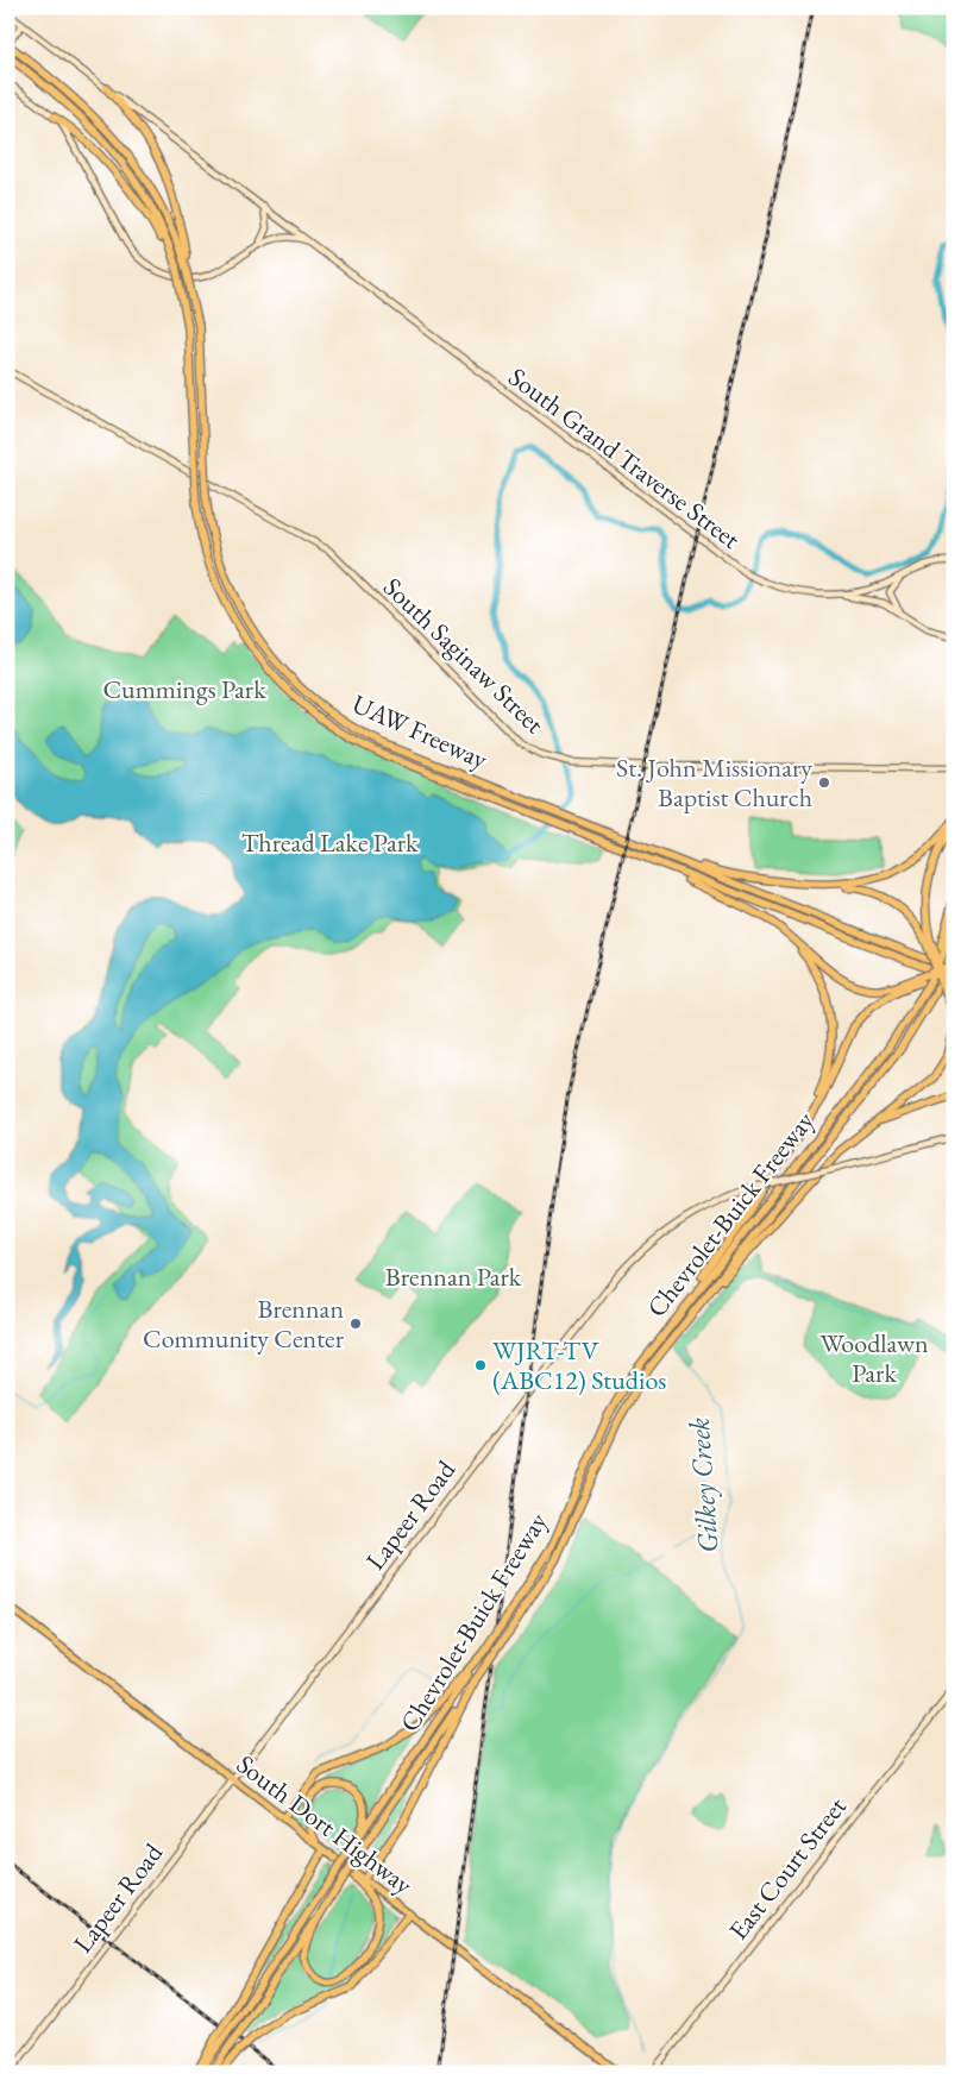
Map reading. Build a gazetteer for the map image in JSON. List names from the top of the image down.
{
  "streets": {
    "highway": ["UAW Freeway", "Chevrolet-Buick Freeway"],
    "main road": [
      "South Grand Traverse Street",
      "South Saginaw Street",
      "Lapeer Road",
      "South Dort Highway",
      "East Court Street"
    ]
  },
  "crossings": [
    ["UAW Freeway", "Chevrolet-Buick Freeway"],
    ["Lapeer Road", "South Dort Highway"]
  ],
  "water": ["Gilkey Creek"],
  "parks": [
    "Cummings Park",
    "Thread Lake Park",
    "Brennan Park",
    "Woodlawn Park"
  ],
  "places": ["St. John Missionary Baptist Church", "Brennan Community Center", "WJRT-TV (ABC12) Studios"]
}
